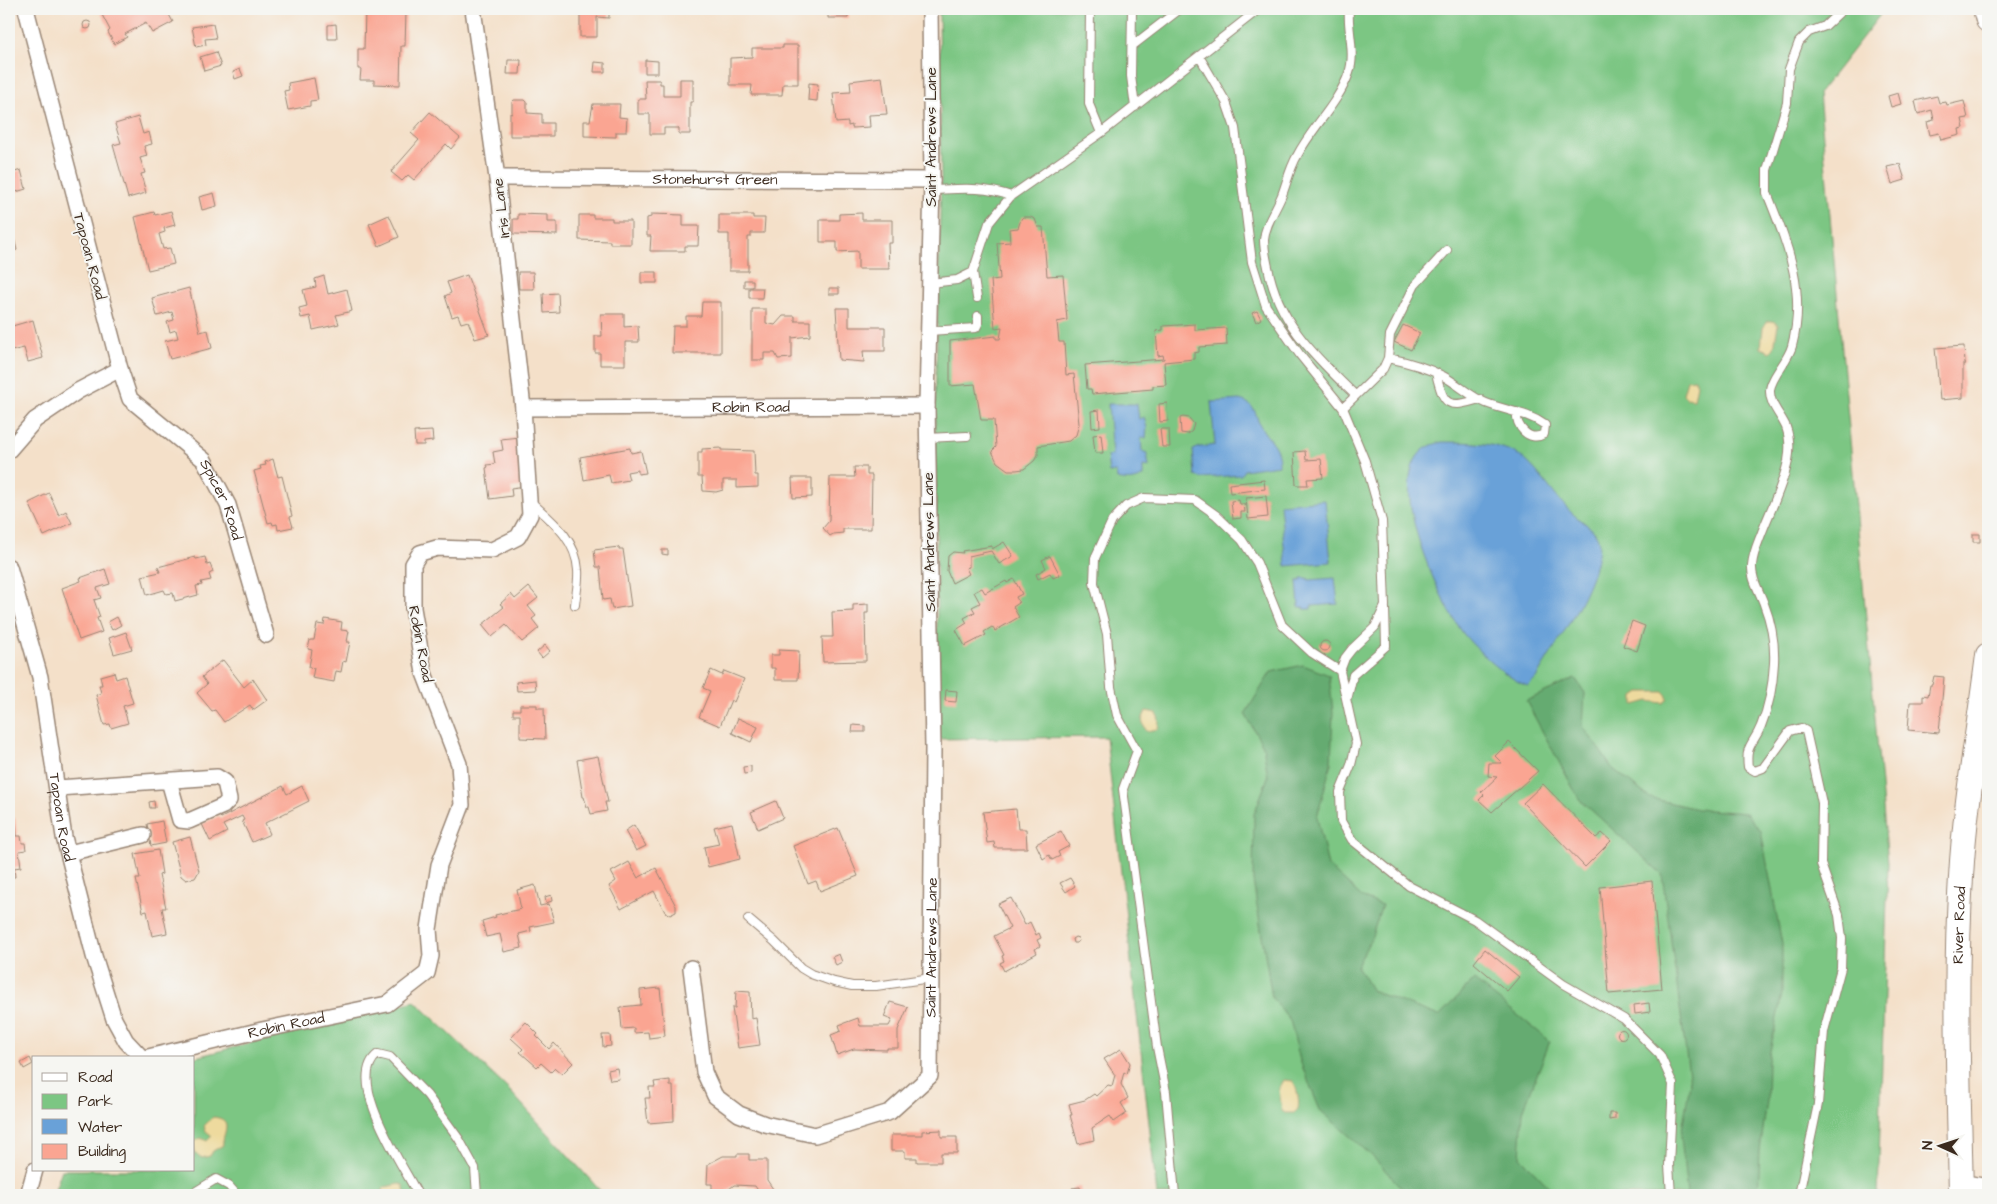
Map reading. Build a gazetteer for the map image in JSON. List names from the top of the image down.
{
  "streets": {
    "main road": ["River Road"],
    "street": [
      "Saint Andrews Lane",
      "Stonehurst Green",
      "Iris Lane",
      "Tapoan Road",
      "Robin Road",
      "Spicer Road"
    ]
  },
  "crossings": [
    ["Saint Andrews Lane", "Stonehurst Green"],
    ["Saint Andrews Lane", "Robin Road"],
    ["Stonehurst Green", "Iris Lane"],
    ["Iris Lane", "Robin Road"],
    ["Tapoan Road", "Spicer Road"]
  ],
  "legend": [
    "Road",
    "Park",
    "Water",
    "Building"
  ],
  "north": "left"
}
